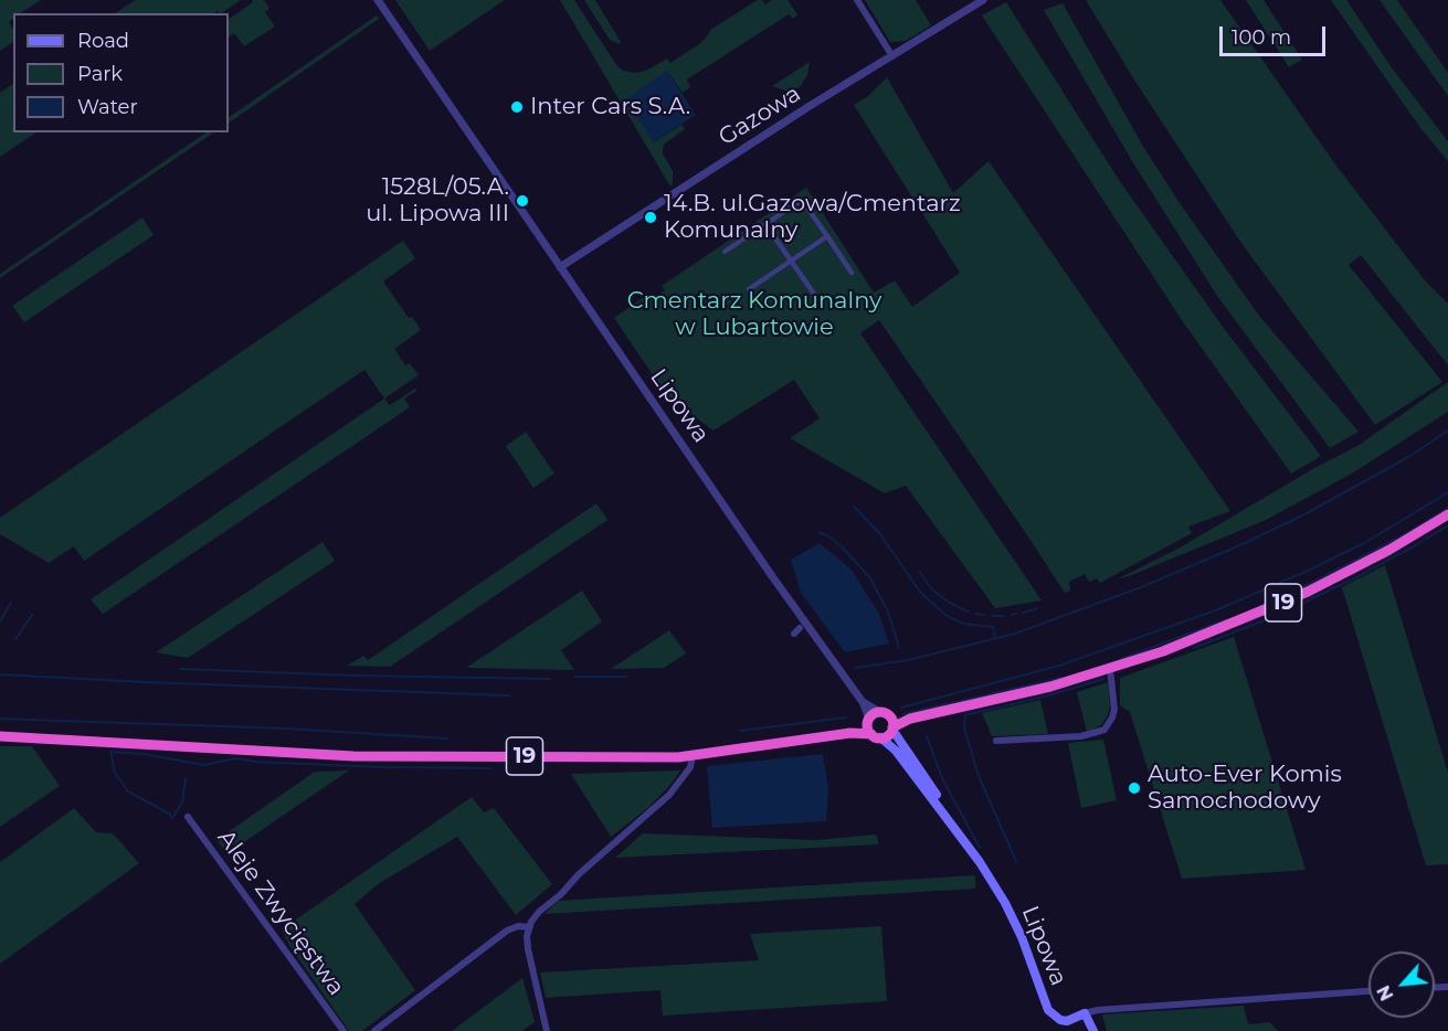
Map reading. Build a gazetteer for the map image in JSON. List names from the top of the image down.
{
  "streets": {
    "highway": ["19"],
    "main road": ["Lipowa"],
    "street": ["Gazowa", "Aleje Zwycięstwa"]
  },
  "crossings": [
    ["Gazowa", "Lipowa"],
    ["Lipowa", "19"]
  ],
  "parks": ["Cmentarz Komunalny w Lubartowie"],
  "places": [
    "Inter Cars S.A.",
    "1528L/05.A. ul. Lipowa III",
    "14.B. ul.Gazowa/Cmentarz Komunalny",
    "Auto-Ever Komis Samochodowy"
  ],
  "legend": ["Road", "Park", "Water"],
  "scale_bar": "100 m",
  "north": "bottom left"
}
